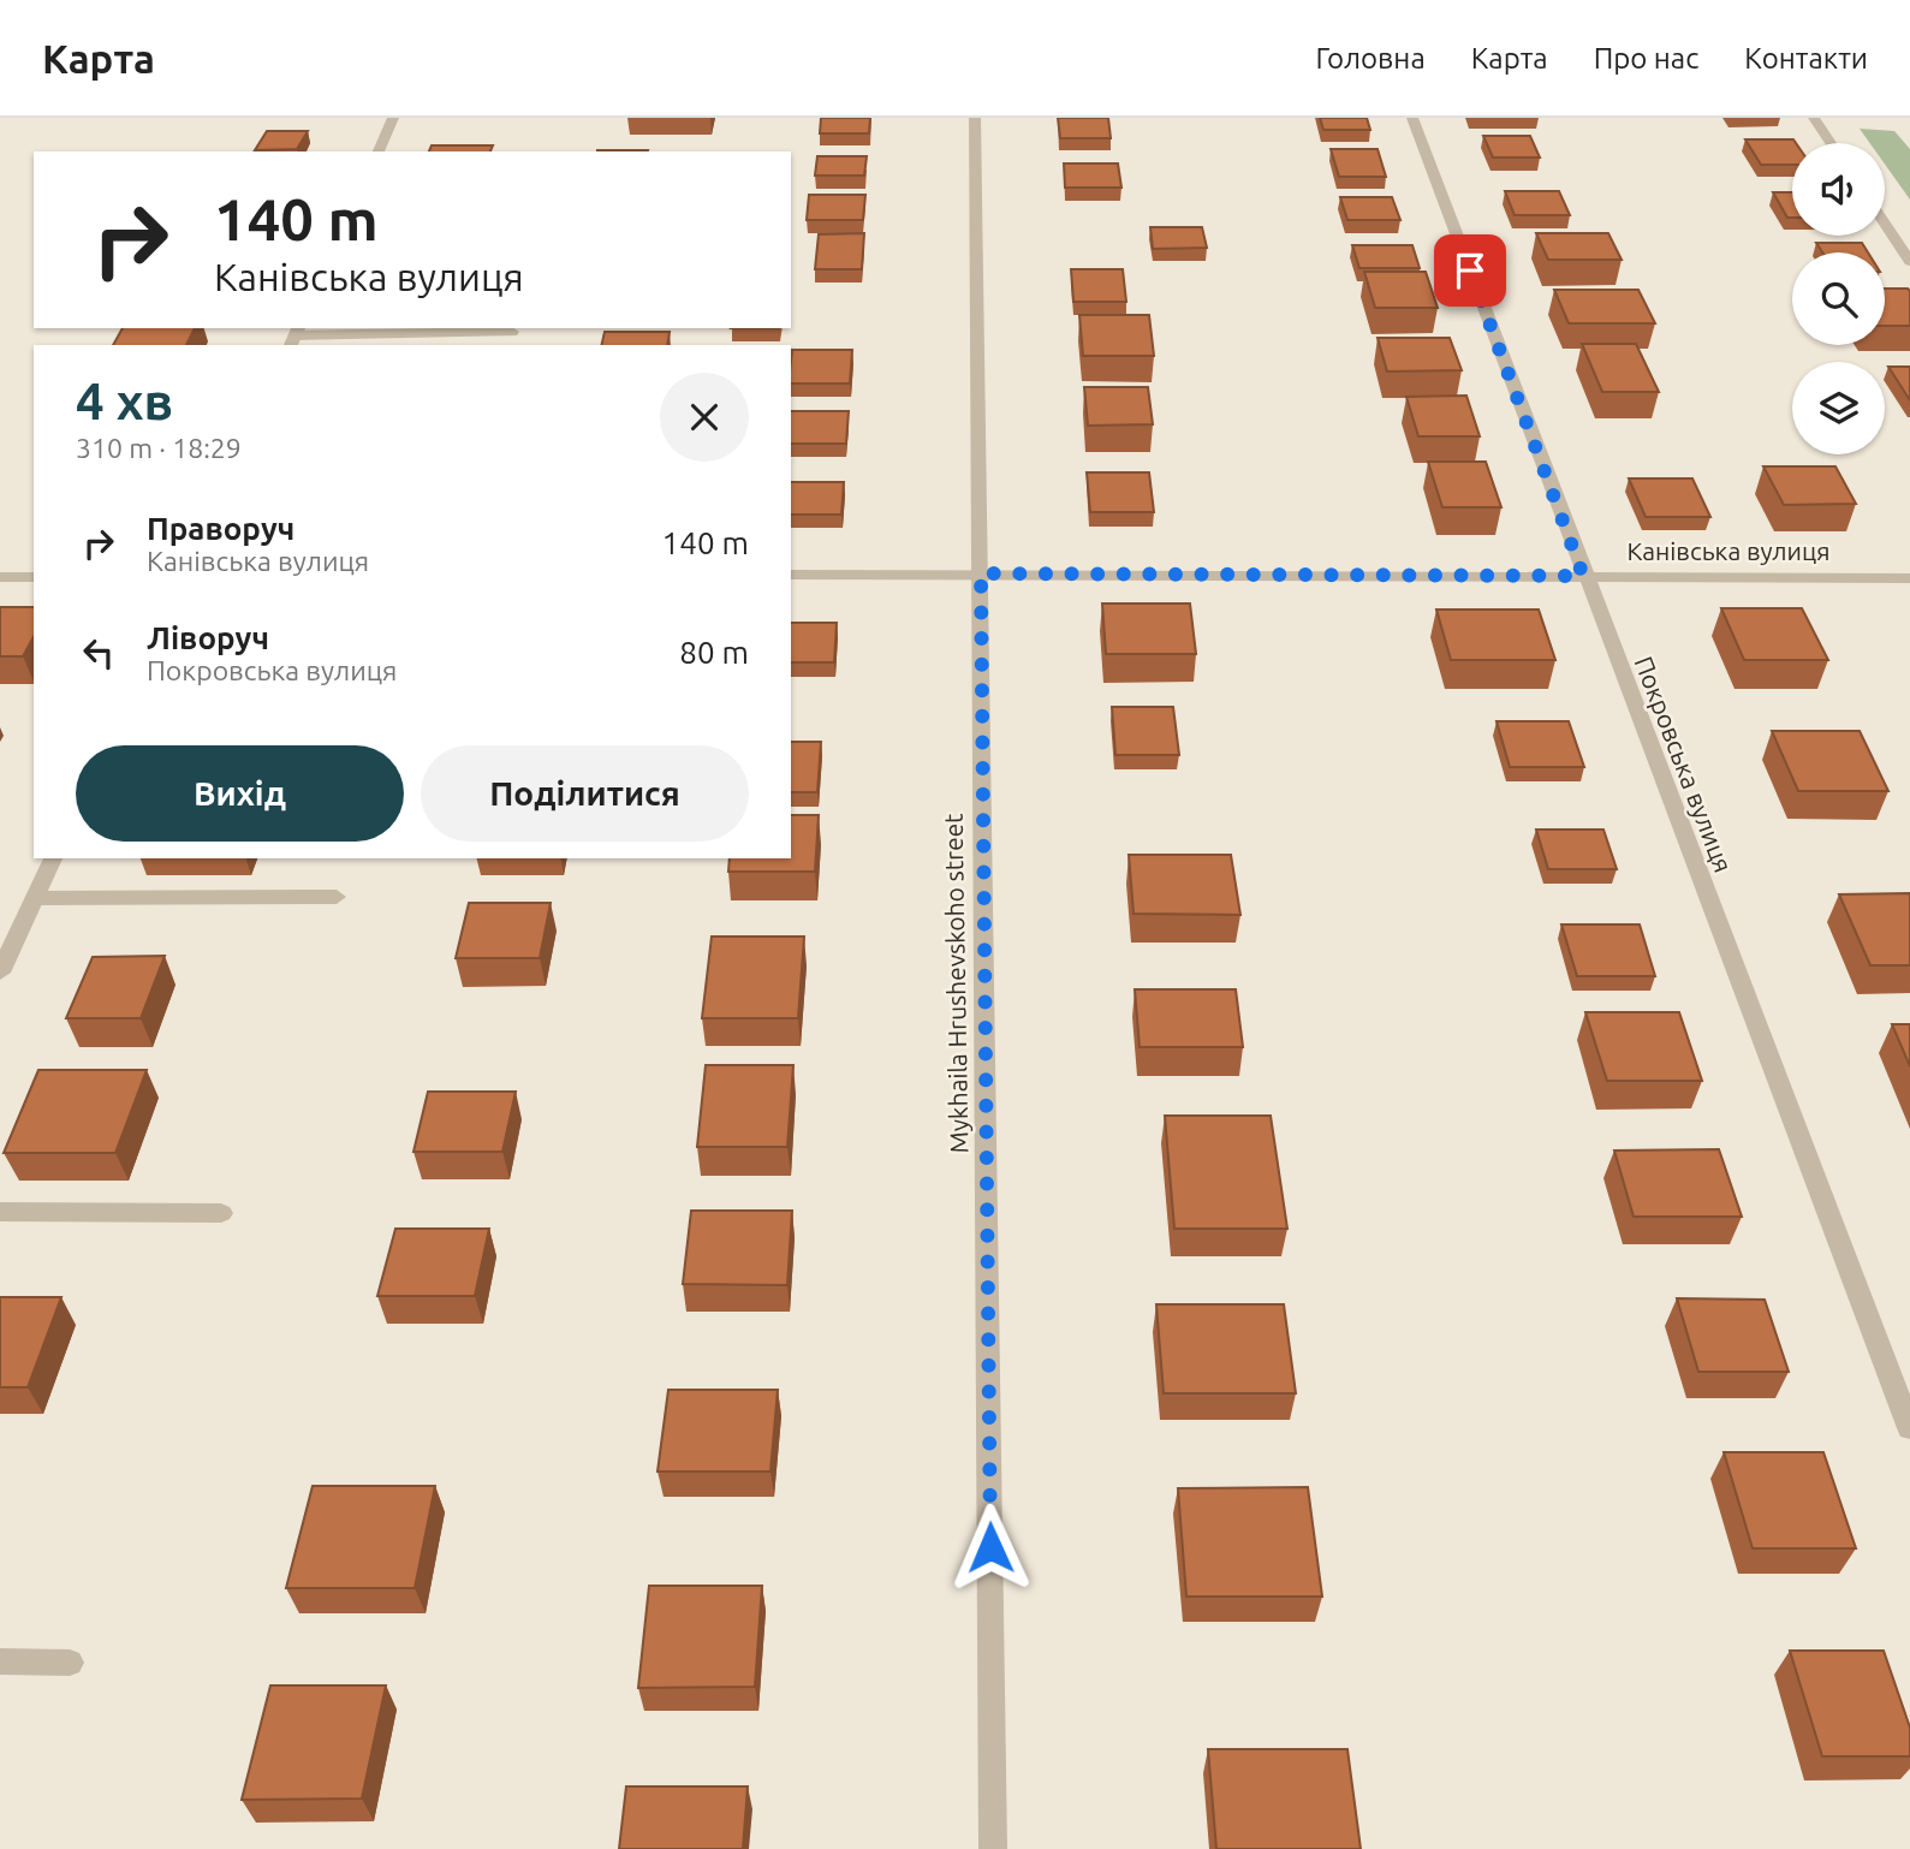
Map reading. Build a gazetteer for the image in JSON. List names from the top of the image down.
{
  "streets": {
    "street": ["Канівська вулиця", "Покровська вулиця", "Mykhaila Hrushevskoho street"]
  },
  "crossings": [
    ["Канівська вулиця", "Покровська вулиця"],
    ["Канівська вулиця", "Mykhaila Hrushevskoho street"]
  ],
  "page": {
    "header": "Карта",
    "nav": [
      "Головна",
      "Карта",
      "Про нас",
      "Контакти"
    ],
    "turn": ["140 m", "Канівська вулиця"],
    "heading": ["4 хв", "310 m · 18:29"],
    "list": [
      {
        "name": "Праворуч",
        "note": "Канівська вулиця",
        "value": "140 m"
      },
      {
        "name": "Ліворуч",
        "note": "Покровська вулиця",
        "value": "80 m"
      }
    ],
    "buttons": ["Вихід", "Поділитися"]
  }
}
